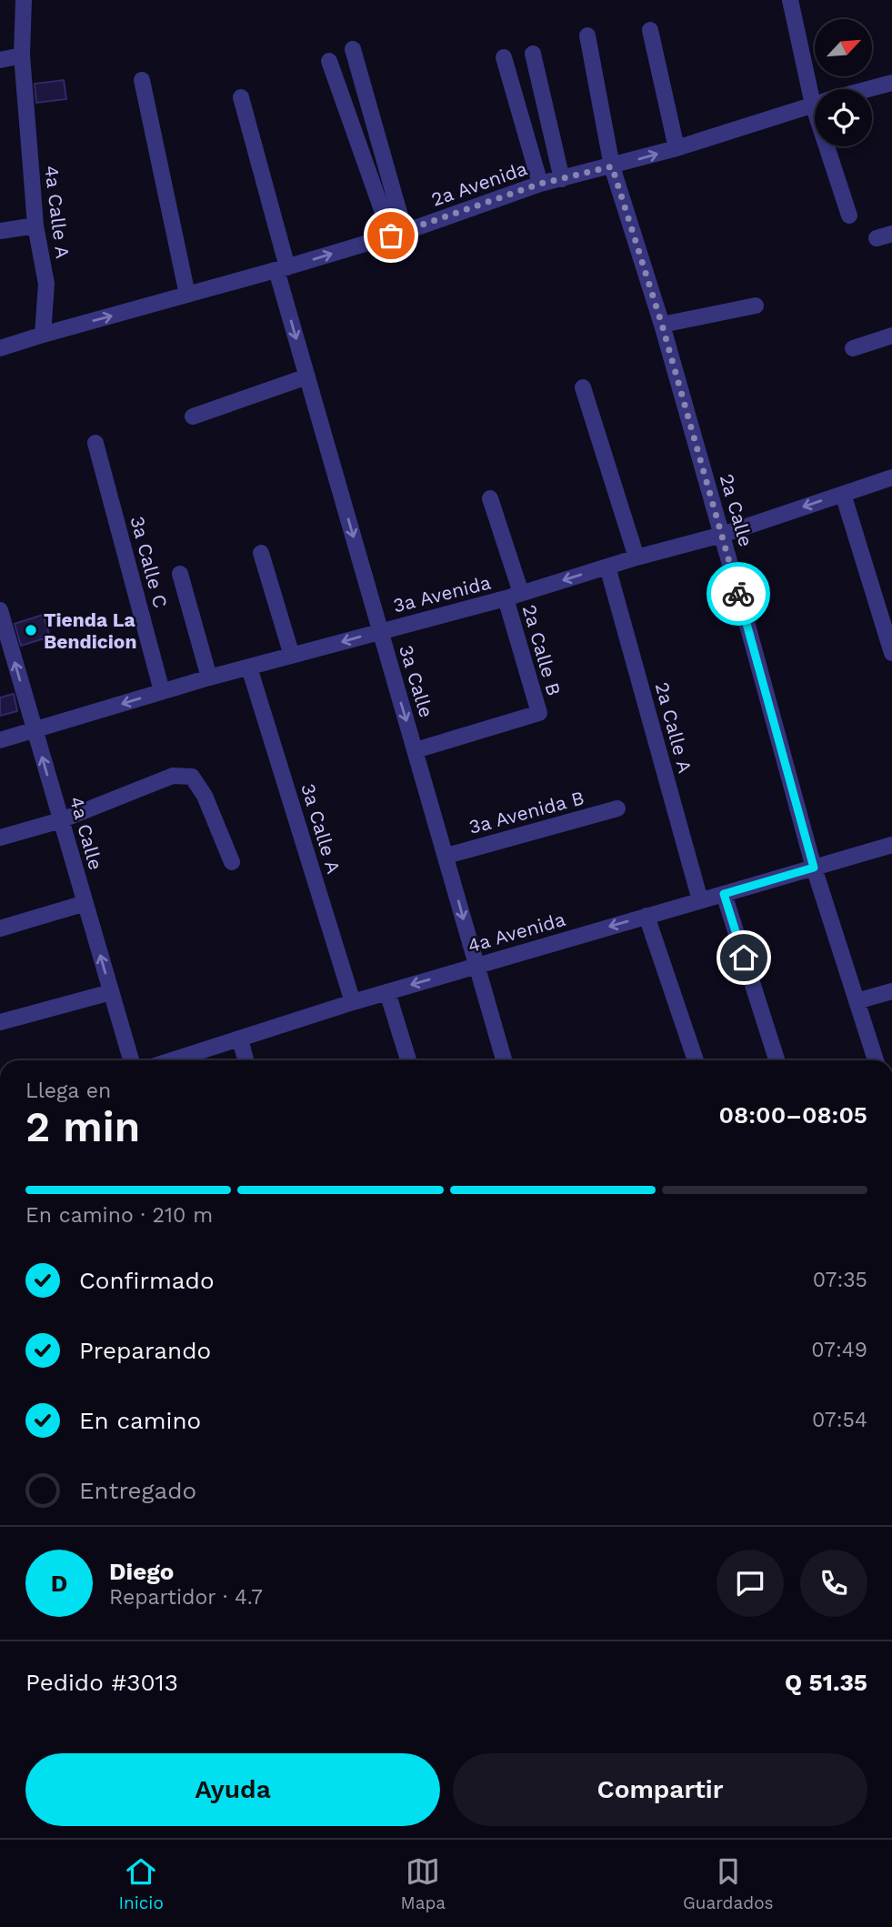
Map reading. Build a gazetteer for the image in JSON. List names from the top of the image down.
{
  "streets": {
    "street": [
      "2a Avenida",
      "4a Calle A",
      "2a Calle",
      "3a Calle C",
      "3a Avenida",
      "2a Calle B",
      "3a Calle",
      "2a Calle A",
      "3a Avenida B",
      "3a Calle A",
      "4a Calle",
      "4a Avenida"
    ]
  },
  "crossings": [
    ["2a Avenida", "4a Calle A"],
    ["2a Avenida", "2a Calle"],
    ["2a Avenida", "3a Calle"],
    ["2a Calle", "3a Avenida"],
    ["2a Calle", "4a Avenida"],
    ["3a Calle C", "3a Avenida"],
    ["3a Avenida", "2a Calle B"],
    ["3a Avenida", "3a Calle"],
    ["3a Avenida", "2a Calle A"],
    ["3a Avenida", "3a Calle A"],
    ["3a Avenida", "4a Calle"],
    ["2a Calle B", "3a Calle"],
    ["3a Calle", "3a Avenida B"],
    ["3a Calle", "4a Avenida"],
    ["2a Calle A", "4a Avenida"],
    ["3a Calle A", "4a Avenida"]
  ],
  "one_way": [
    "2a Avenida",
    "3a Avenida",
    "3a Calle",
    "4a Calle",
    "4a Avenida"
  ],
  "places": ["Tienda La Bendicion"],
  "north": "top right",
  "page": {
    "heading": ["2 min", "Llega en", "08:00–08:05"],
    "panel": [
      "Diego",
      "Repartidor · 4.7",
      "Pedido #3013",
      "Q 51.35"
    ],
    "bar": "En camino · 210 m",
    "list": [
      ["Confirmado", "07:35"],
      ["Preparando", "07:49"],
      ["En camino", "07:54"],
      "Entregado"
    ],
    "round": "D",
    "buttons": ["Ayuda", "Compartir"],
    "tabs": ["Inicio", "Mapa", "Guardados"]
  }
}
